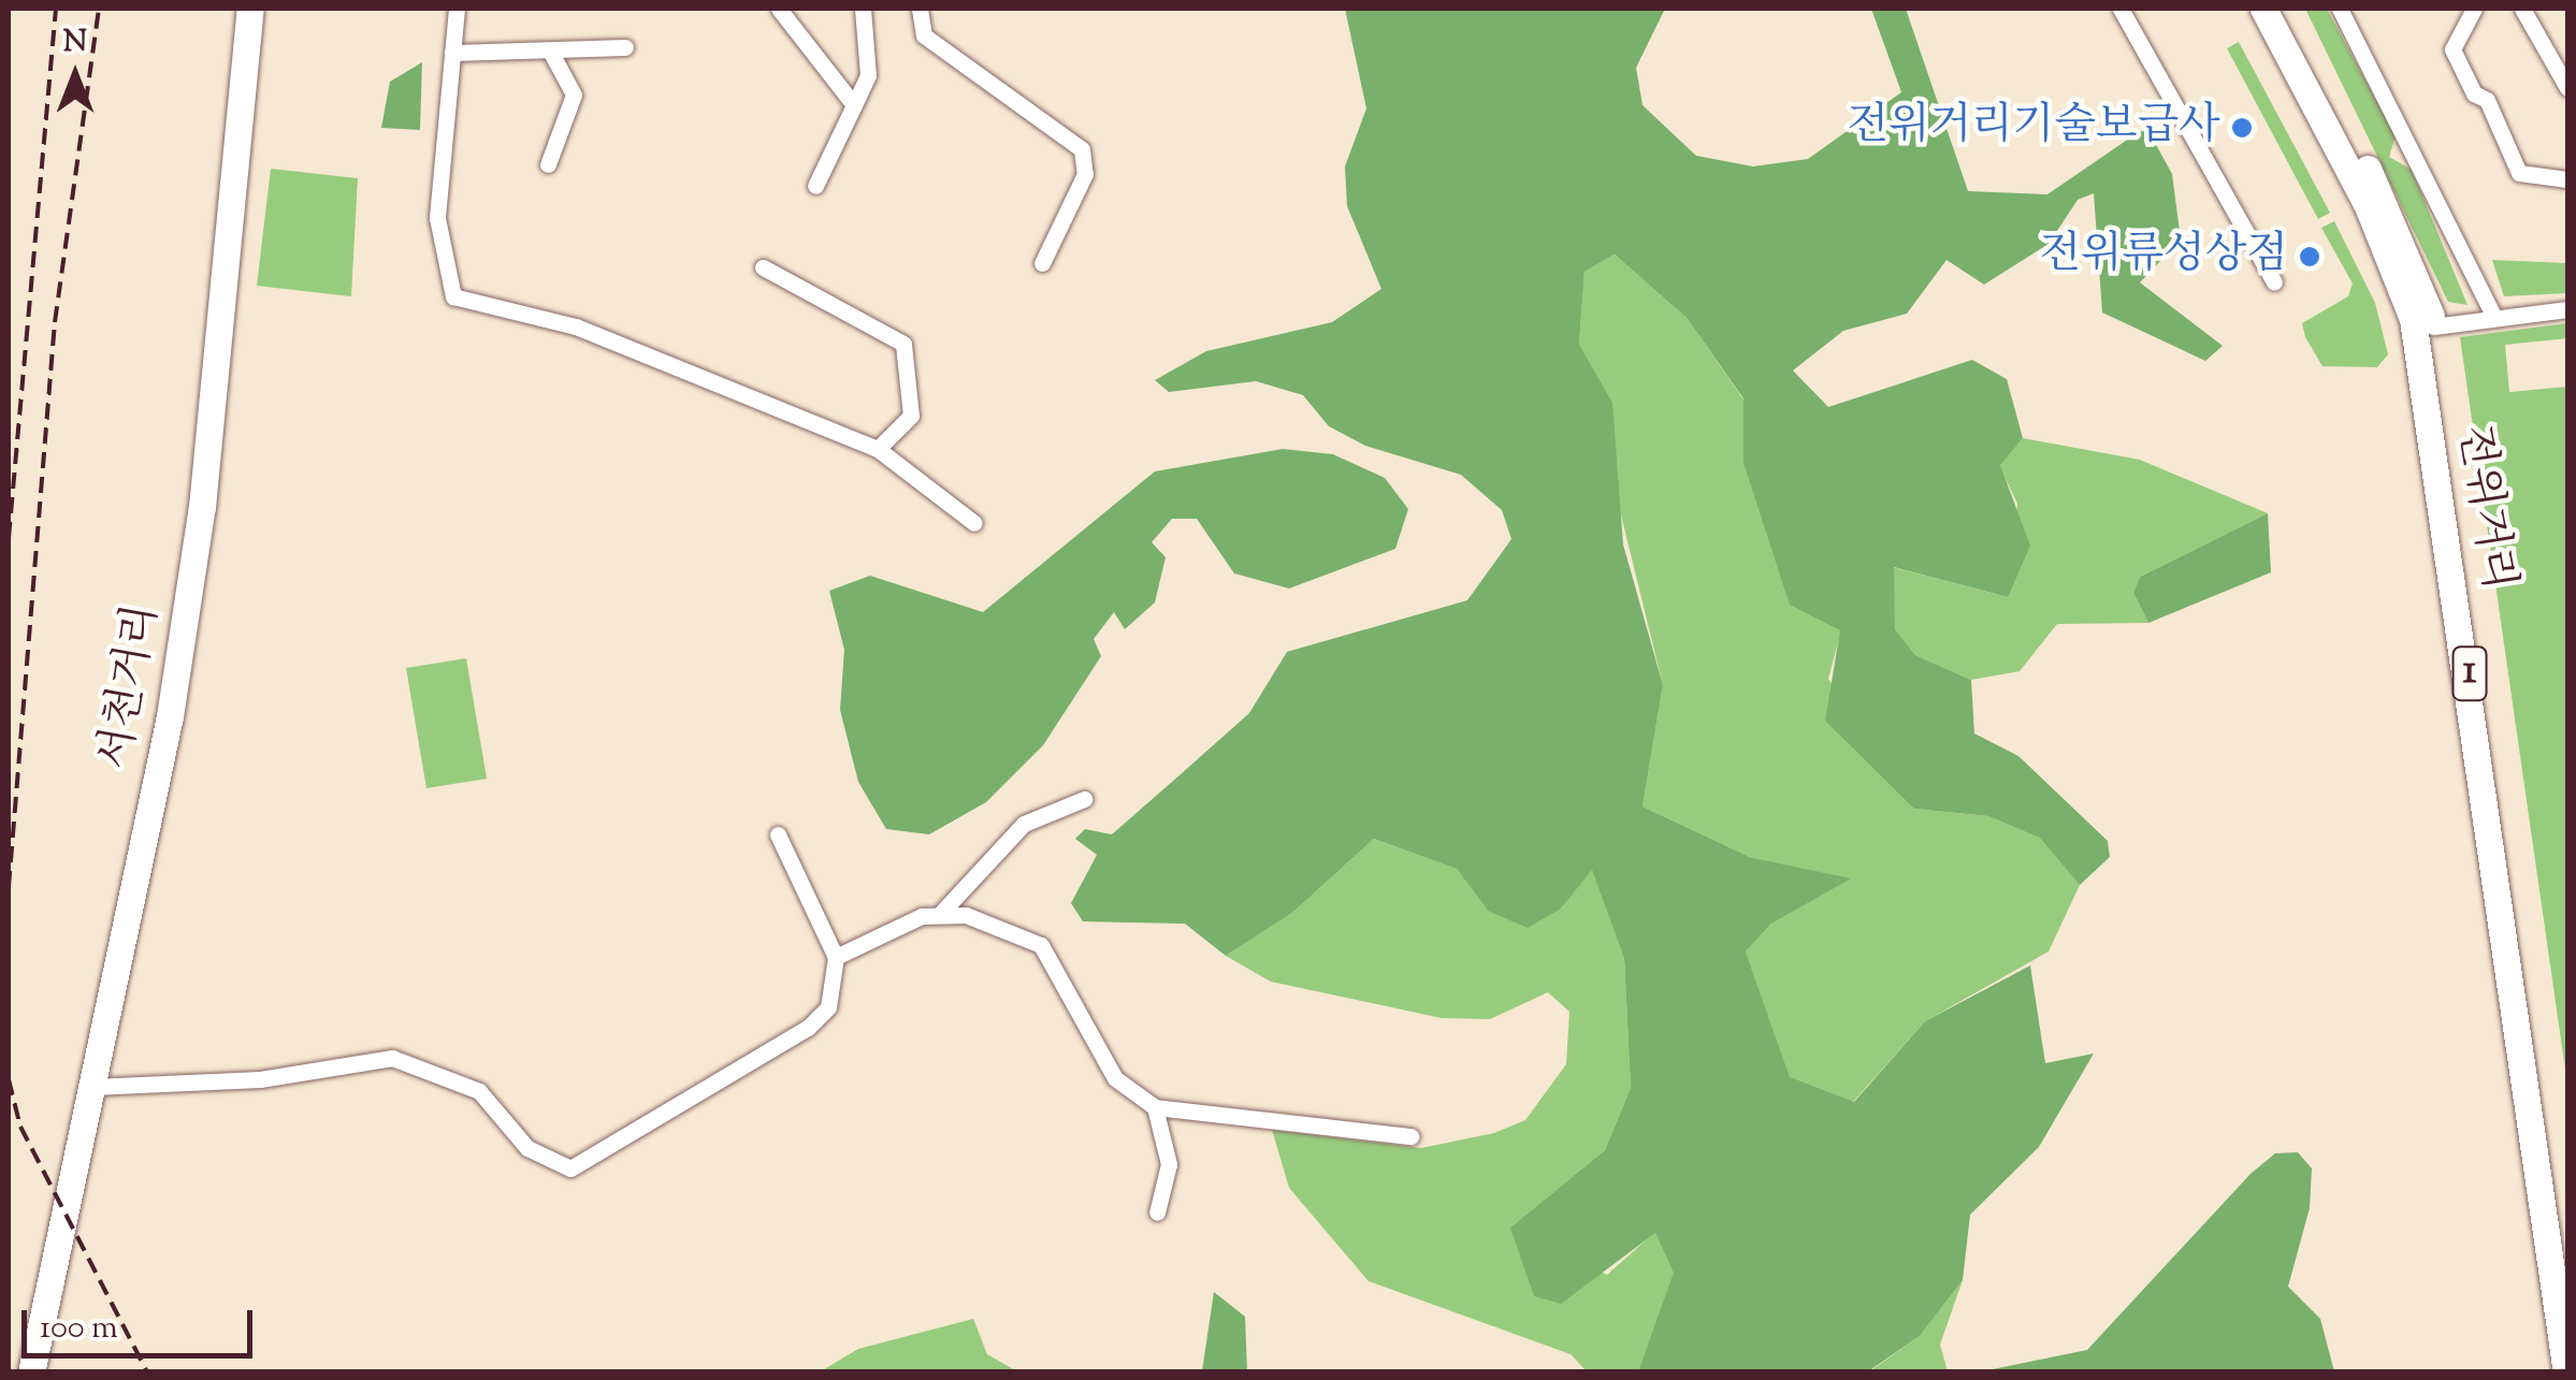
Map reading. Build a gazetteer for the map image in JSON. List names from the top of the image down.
{
  "streets": {
    "main road": ["전위거리", "1", "서천거리"]
  },
  "places": ["전위거리기술보급사", "전위류성상점"],
  "scale_bar": "100 m",
  "north": "top"
}
